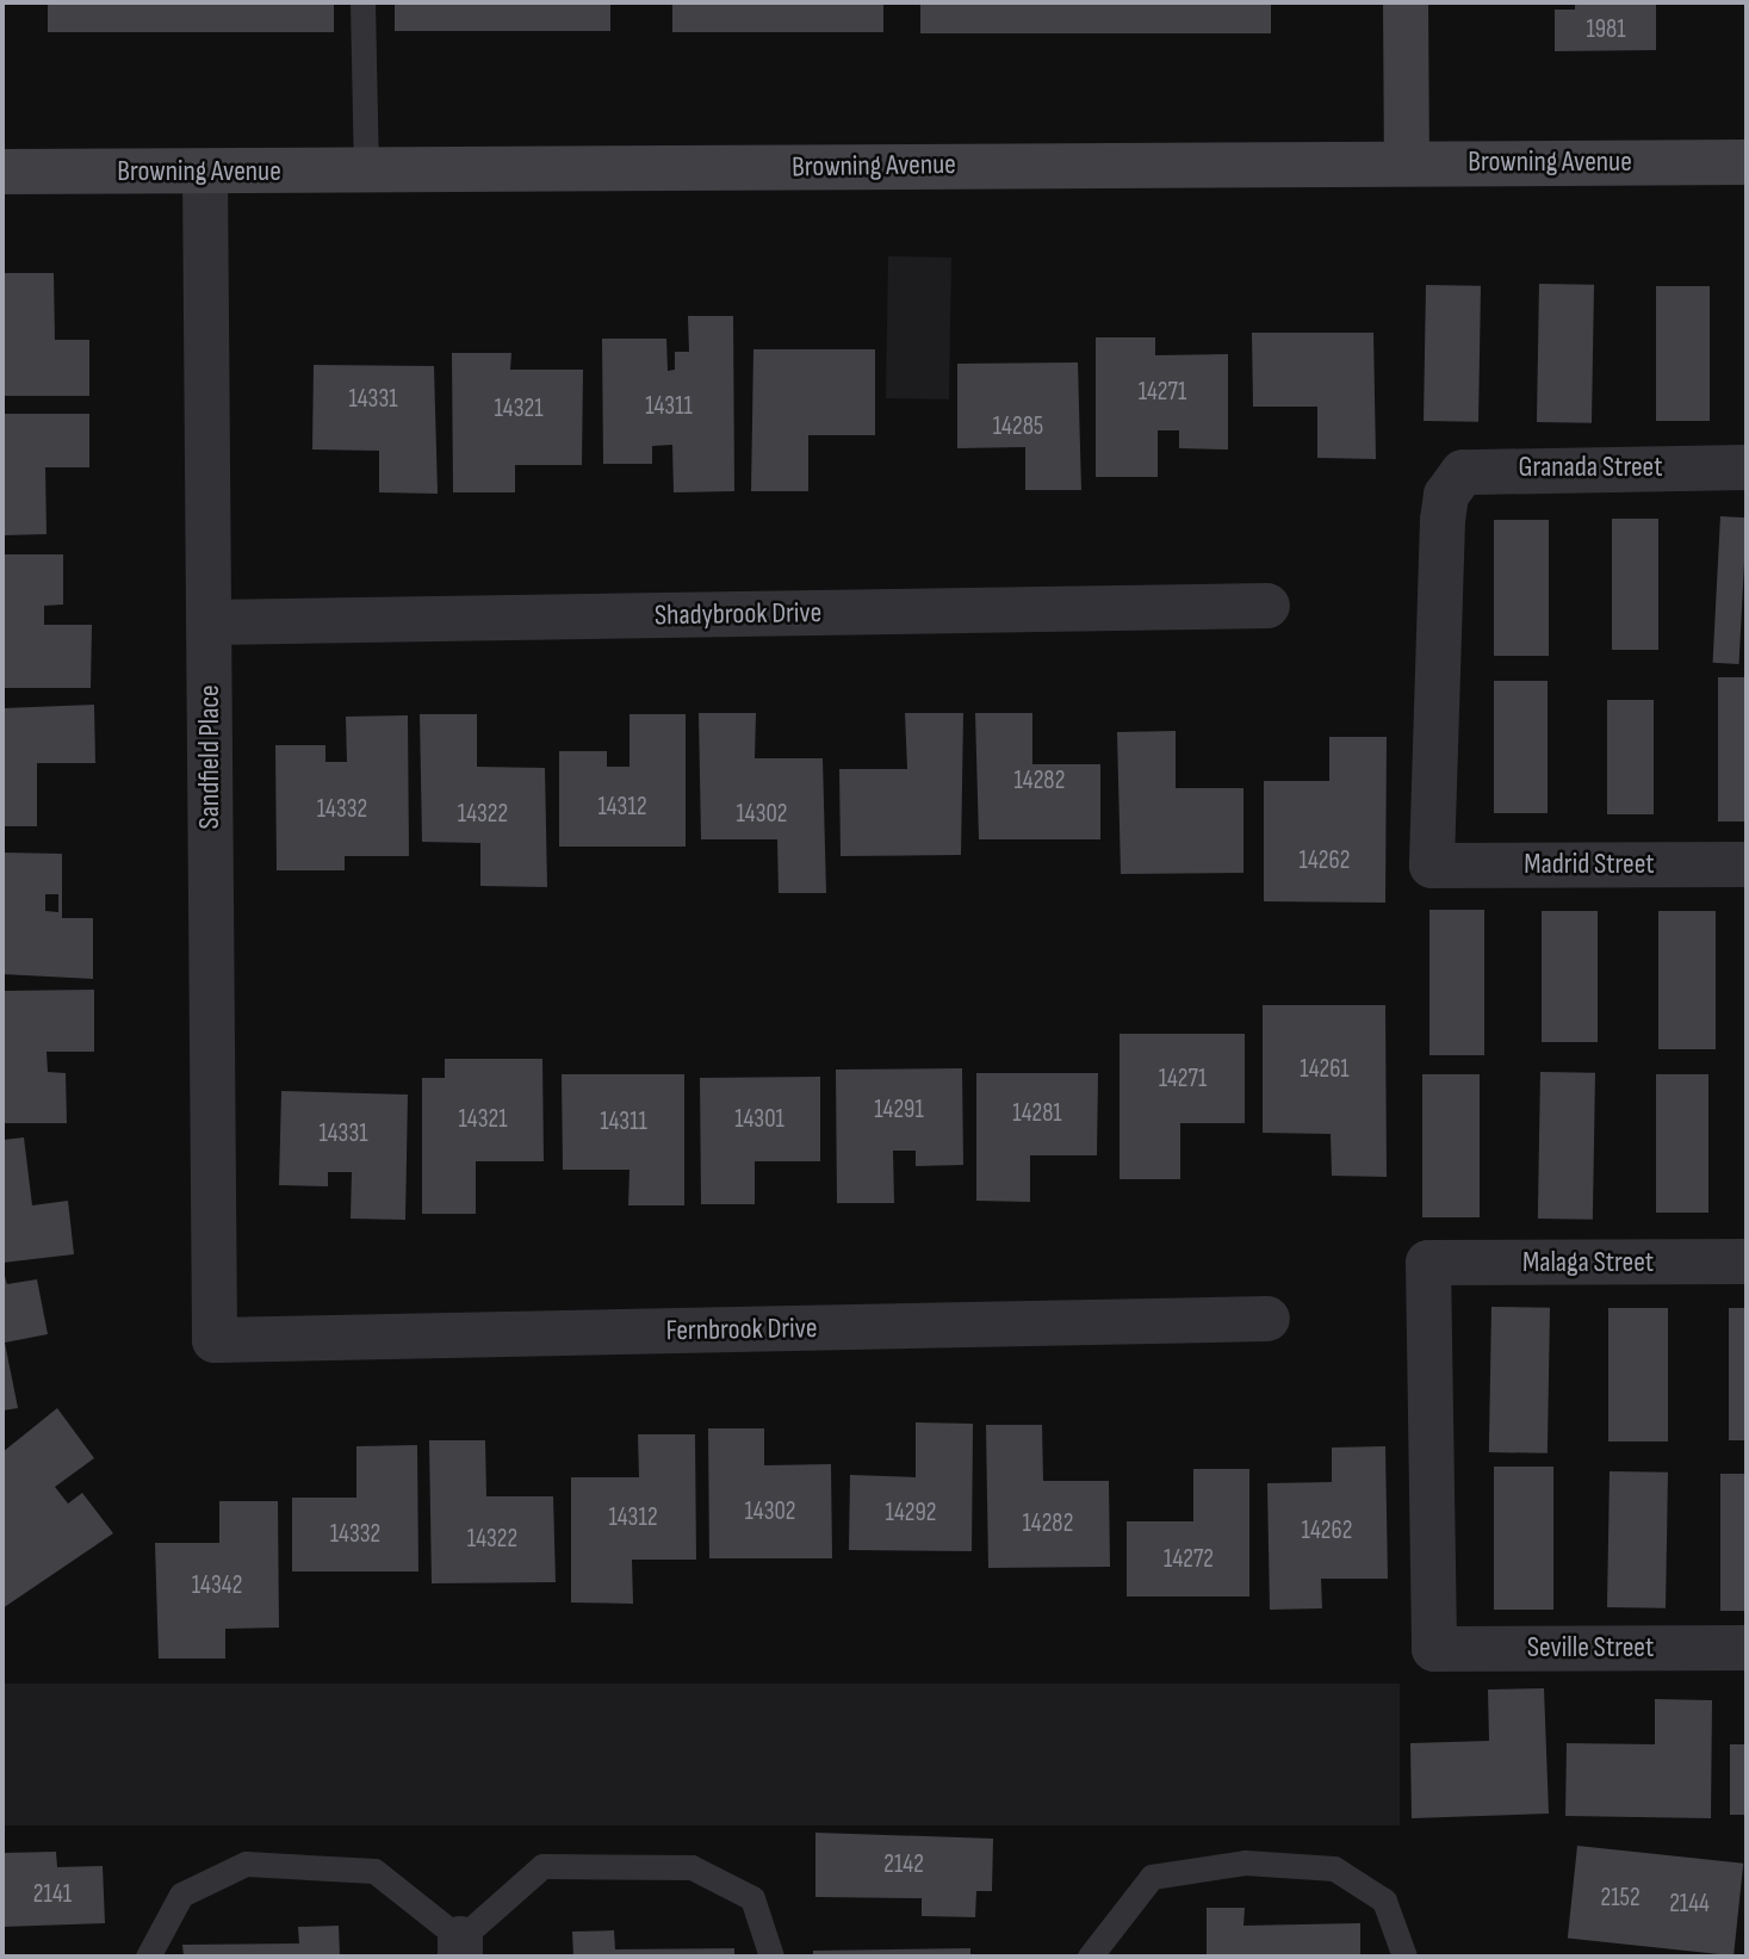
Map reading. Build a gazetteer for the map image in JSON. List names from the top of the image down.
{
  "streets": {
    "street": [
      "Browning Avenue",
      "Granada Street",
      "Shadybrook Drive",
      "Sandfield Place",
      "Madrid Street",
      "Malaga Street",
      "Fernbrook Drive",
      "Seville Street"
    ]
  },
  "crossings": [
    ["Browning Avenue", "Sandfield Place"],
    ["Granada Street", "Madrid Street"],
    ["Shadybrook Drive", "Sandfield Place"],
    ["Sandfield Place", "Fernbrook Drive"],
    ["Malaga Street", "Seville Street"]
  ],
  "house_numbers": [
    "1981",
    "14271",
    "14331",
    "14311",
    "14321",
    "14285",
    "14282",
    "14312",
    "14332",
    "14322",
    "14302",
    "14262",
    "14261",
    "14271",
    "14291",
    "14281",
    "14321",
    "14301",
    "14311",
    "14331",
    "14302",
    "14292",
    "14312",
    "14282",
    "14262",
    "14332",
    "14322",
    "14272",
    "14342",
    "2142",
    "2141",
    "2152",
    "2144"
  ]
}
